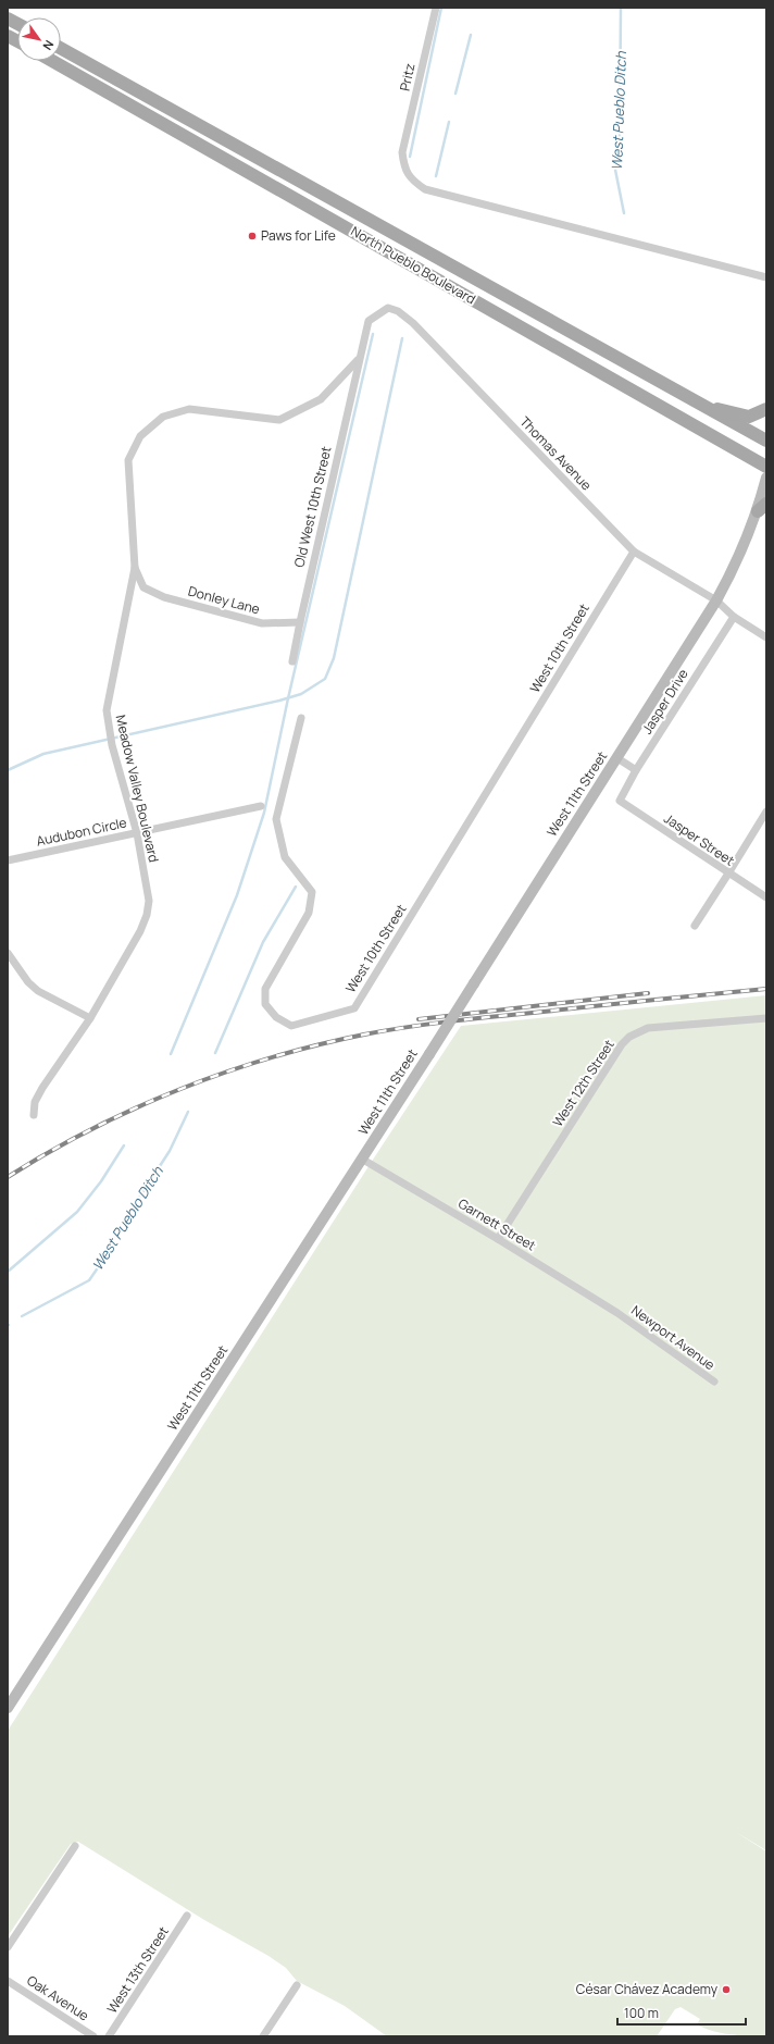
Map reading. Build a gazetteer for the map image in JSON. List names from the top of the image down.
{
  "streets": {
    "main road": ["North Pueblo Boulevard"],
    "street": [
      "Pritz",
      "Thomas Avenue",
      "Old West 10th Street",
      "Donley Lane",
      "West 10th Street",
      "Jasper Drive",
      "Meadow Valley Boulevard",
      "West 11th Street",
      "Audubon Circle",
      "Jasper Street",
      "West 12th Street",
      "Garnett Street",
      "Newport Avenue",
      "West 13th Street",
      "Oak Avenue"
    ]
  },
  "crossings": [
    ["Thomas Avenue", "Old West 10th Street"],
    ["Thomas Avenue", "West 10th Street"],
    ["Thomas Avenue", "Jasper Drive"],
    ["Thomas Avenue", "Meadow Valley Boulevard"],
    ["Thomas Avenue", "West 11th Street"],
    ["Old West 10th Street", "Donley Lane"],
    ["Old West 10th Street", "Meadow Valley Boulevard"],
    ["Donley Lane", "Meadow Valley Boulevard"],
    ["Jasper Drive", "Jasper Street"],
    ["Meadow Valley Boulevard", "Audubon Circle"],
    ["West 11th Street", "Garnett Street"],
    ["West 12th Street", "Garnett Street"],
    ["Garnett Street", "Newport Avenue"]
  ],
  "water": ["West Pueblo Ditch"],
  "places": ["Paws for Life", "César Chávez Academy"],
  "scale_bar": "100 m",
  "north": "bottom right"
}
